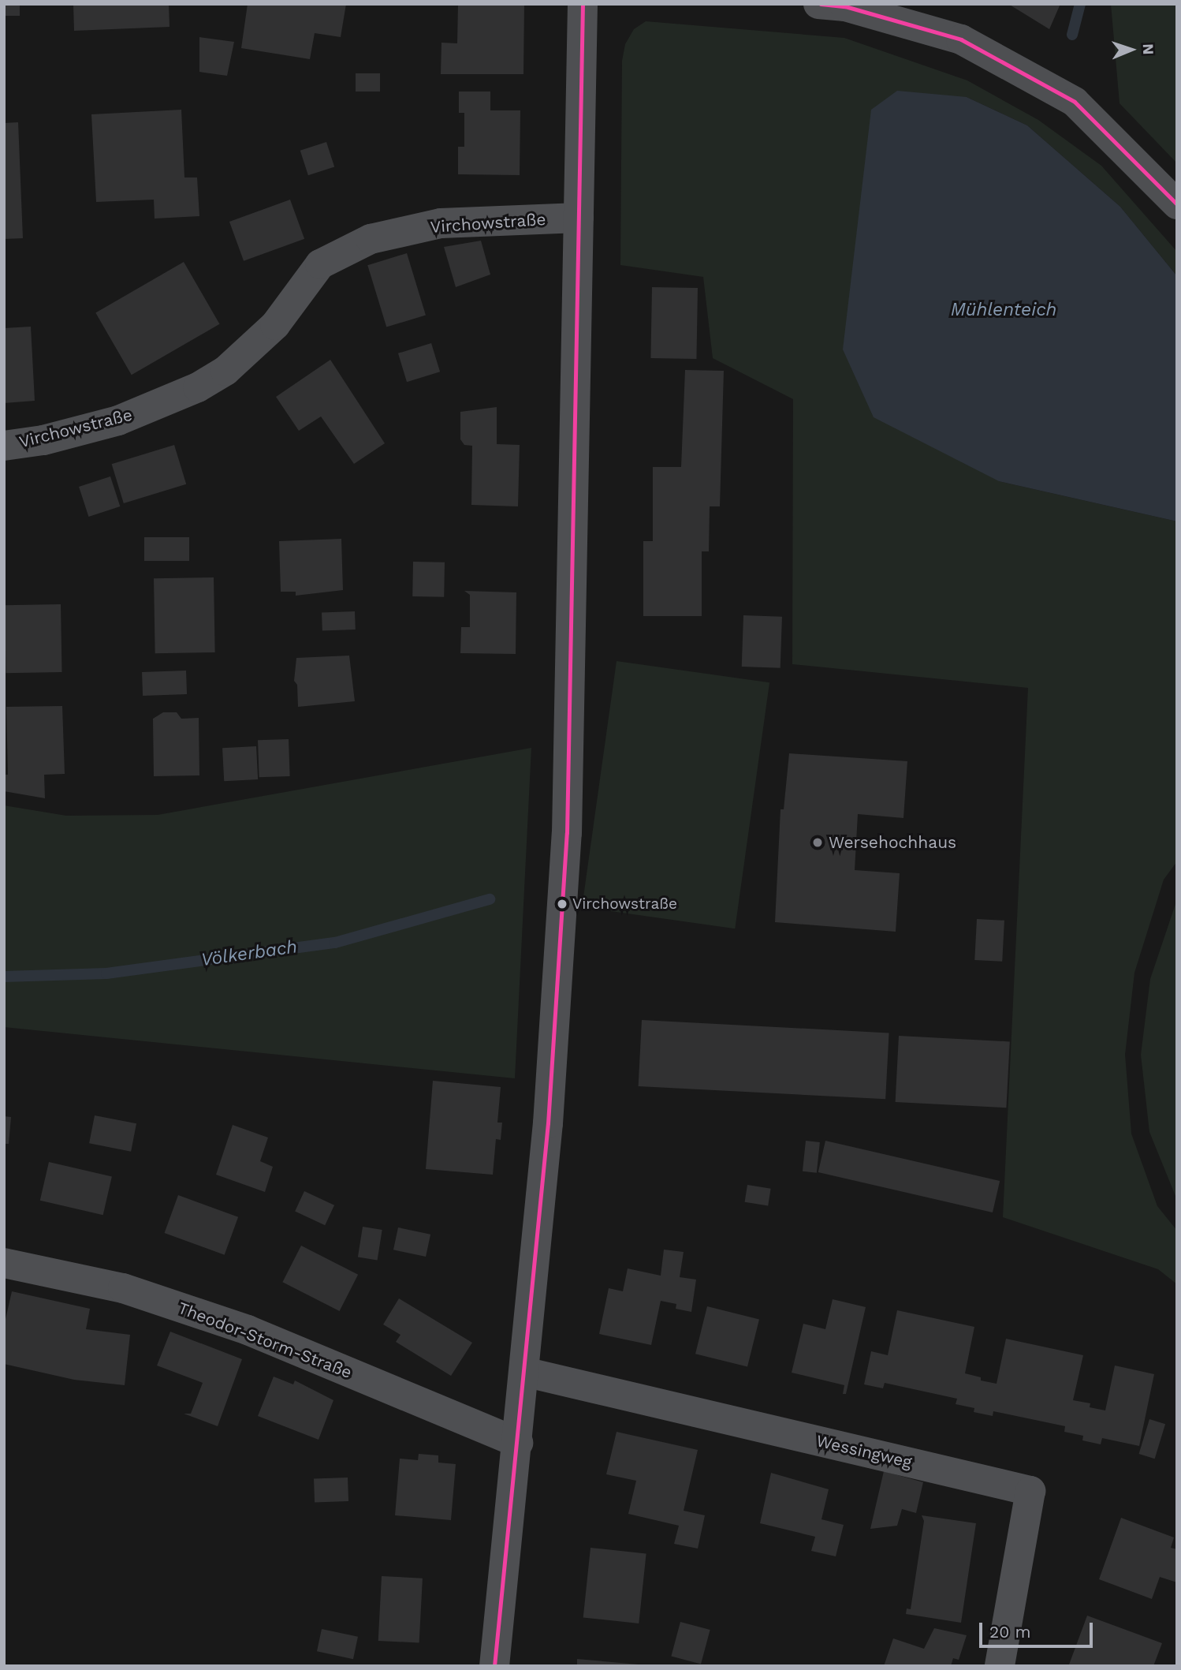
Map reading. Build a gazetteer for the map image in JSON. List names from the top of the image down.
{
  "streets": {
    "street": ["Virchowstraße", "Theodor-Storm-Straße", "Wessingweg"]
  },
  "water": ["Mühlenteich", "Völkerbach"],
  "places": ["Wersehochhaus", "Virchowstraße"],
  "scale_bar": "20 m",
  "north": "right"
}
